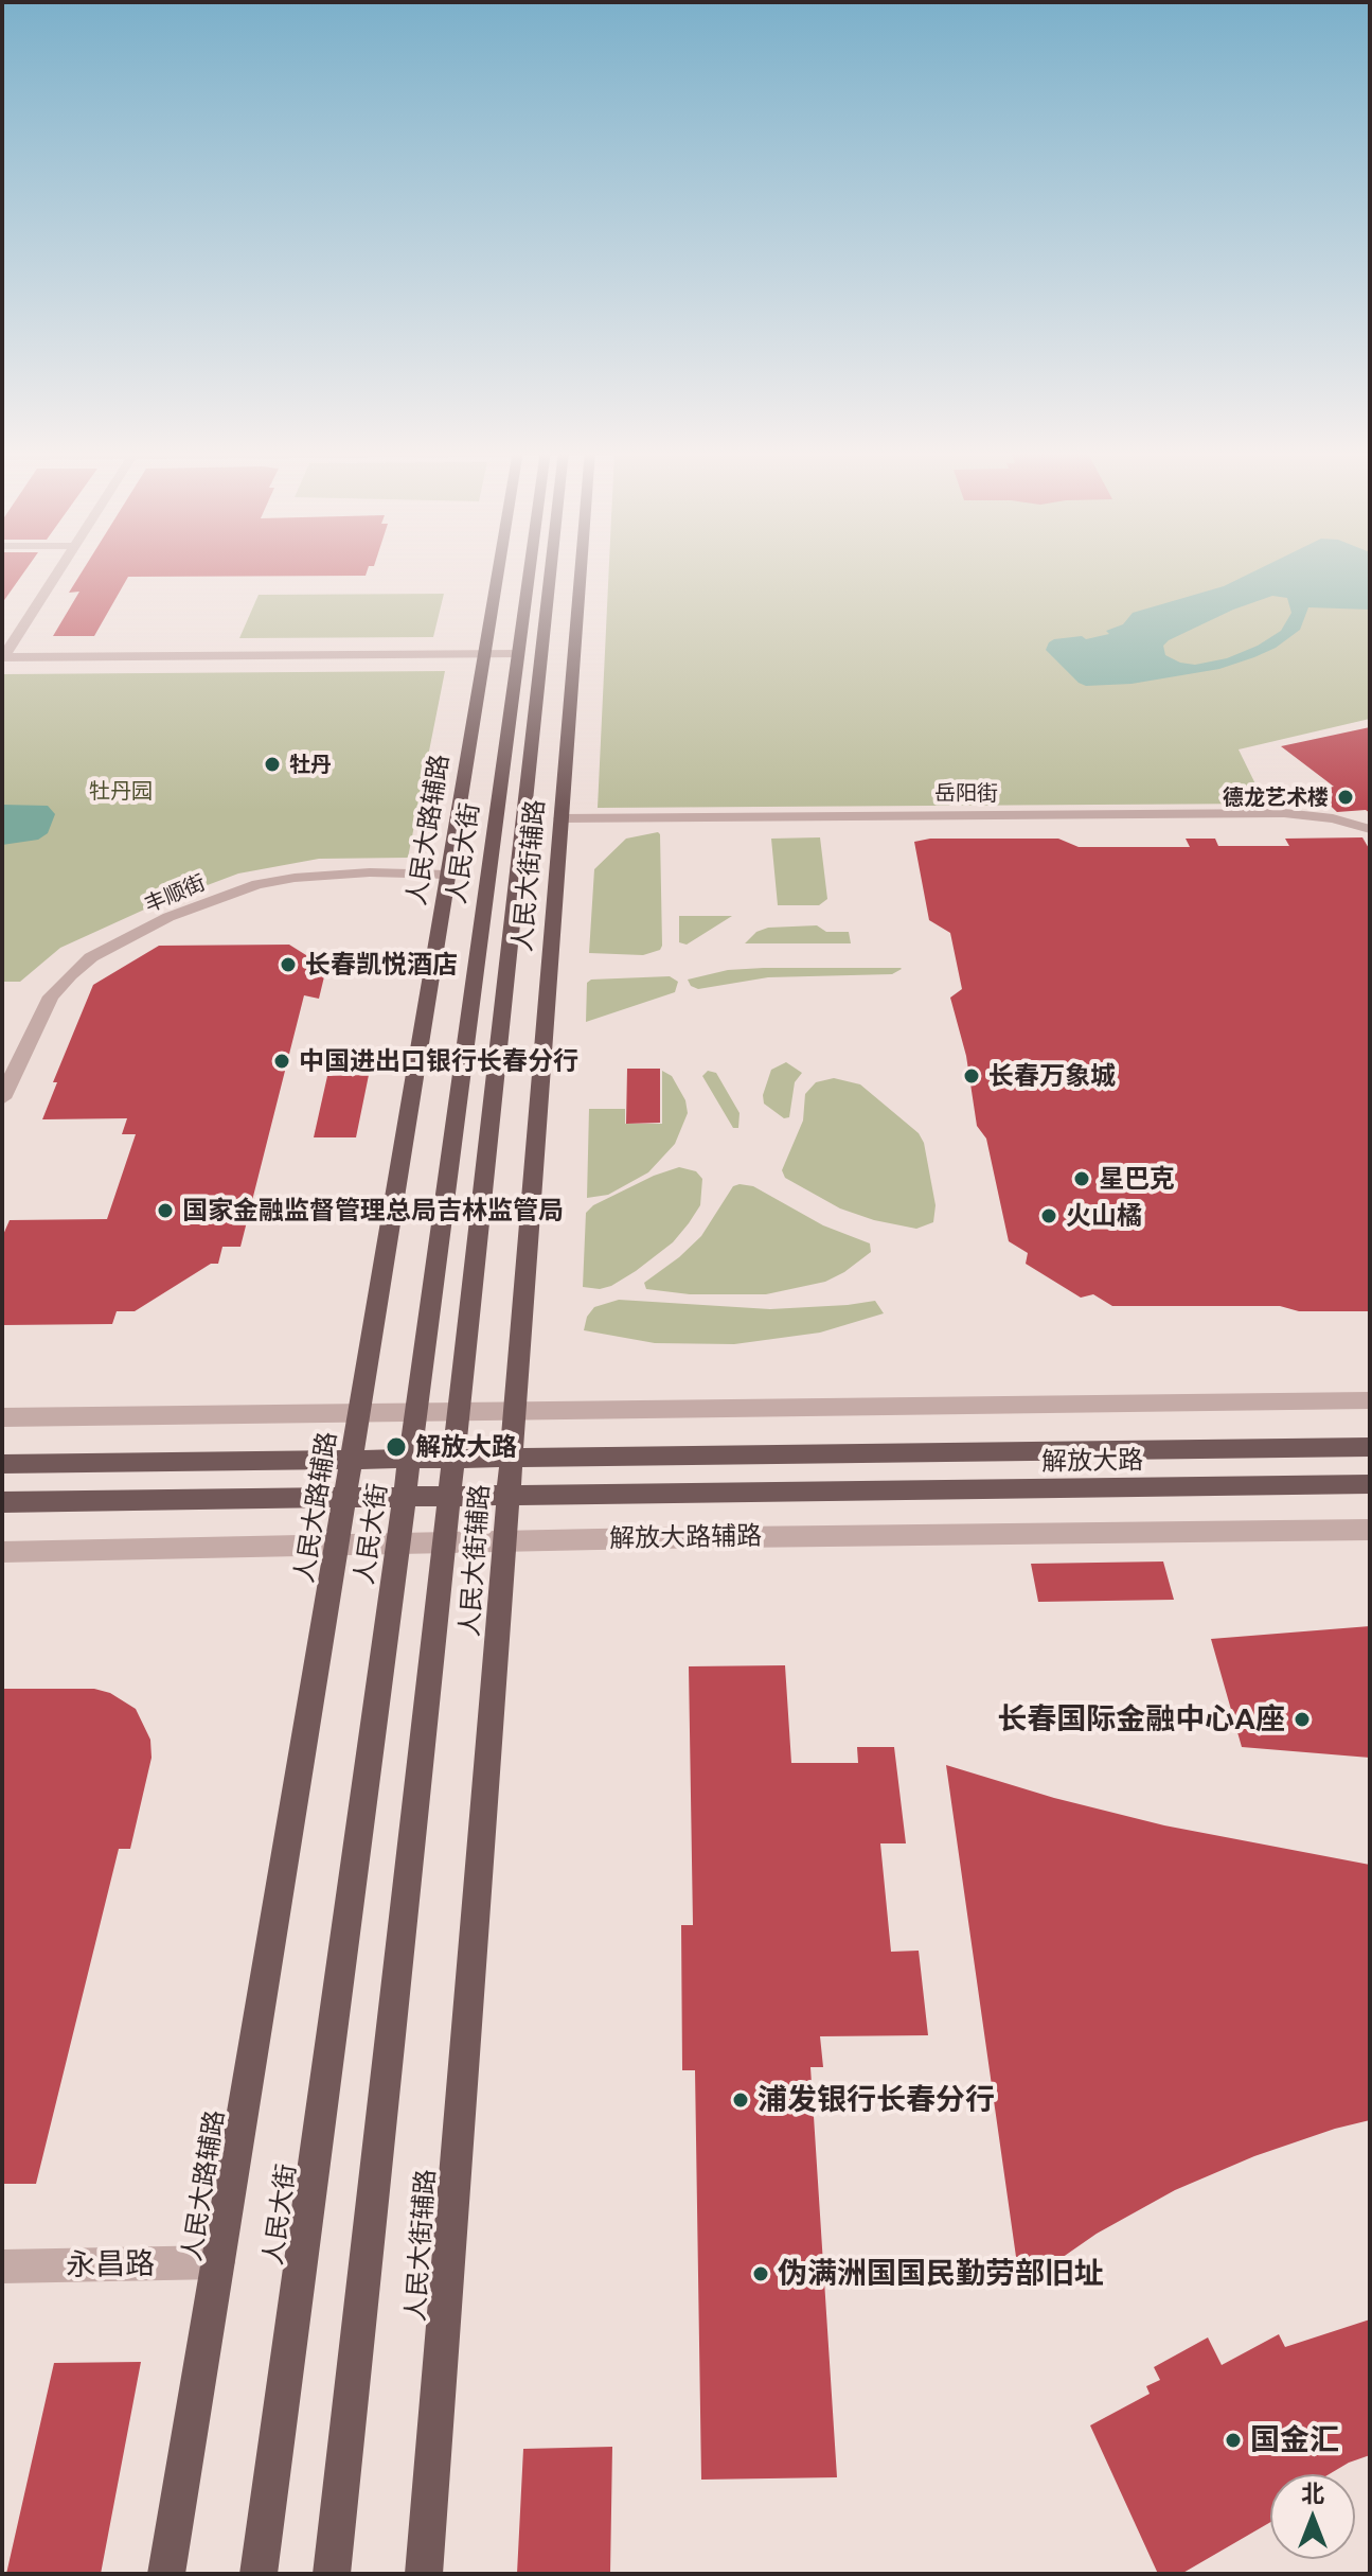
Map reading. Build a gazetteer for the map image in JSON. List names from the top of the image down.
{
  "streets": {
    "main road": [
      "人民大路辅路",
      "人民大街",
      "人民大街辅路",
      "解放大路"
    ],
    "street": [
      "岳阳街",
      "丰顺街",
      "解放大路辅路",
      "永昌路"
    ]
  },
  "crossings": [
    ["岳阳街", "人民大街辅路"],
    ["人民大路辅路", "丰顺街"],
    ["人民大路辅路", "解放大路"],
    ["人民大路辅路", "解放大路辅路"],
    ["人民大路辅路", "永昌路"],
    ["人民大街", "解放大路"],
    ["人民大街", "解放大路辅路"],
    ["人民大街辅路", "解放大路"],
    ["人民大街辅路", "解放大路辅路"]
  ],
  "parks": ["牡丹园"],
  "places": [
    "牡丹",
    "德龙艺术楼",
    "长春凯悦酒店",
    "中国进出口银行长春分行",
    "长春万象城",
    "星巴克",
    "国家金融监督管理总局吉林监管局",
    "火山橘",
    "解放大路",
    "长春国际金融中心A座",
    "浦发银行长春分行",
    "伪满洲国国民勤劳部旧址",
    "国金汇"
  ],
  "north": "top"
}
